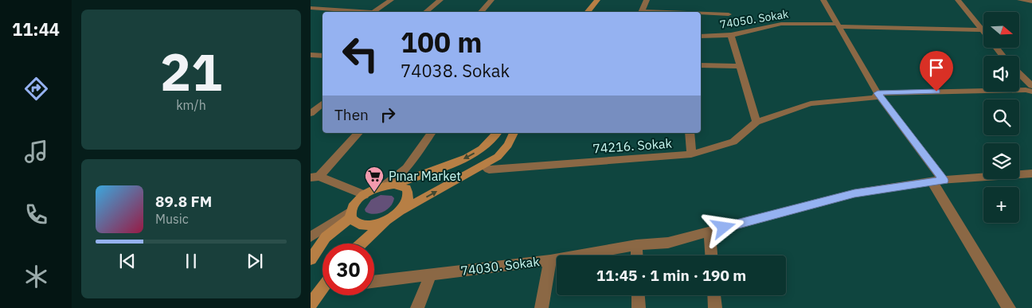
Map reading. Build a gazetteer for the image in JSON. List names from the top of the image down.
{
  "streets": {
    "street": ["74050. Sokak", "74216. Sokak", "74030. Sokak"]
  },
  "places": {
    "supermarket": ["Pınar Market"]
  },
  "north": "right",
  "page": {
    "tabs": "11:44",
    "tile": ["21", "km/h"],
    "map_buttons": "+",
    "turn": ["100 m", "74038. Sokak"],
    "then": "Then",
    "song": ["89.8 FM", "Music"],
    "limit": "30",
    "trip": "11:45 · 1 min · 190 m"
  }
}
